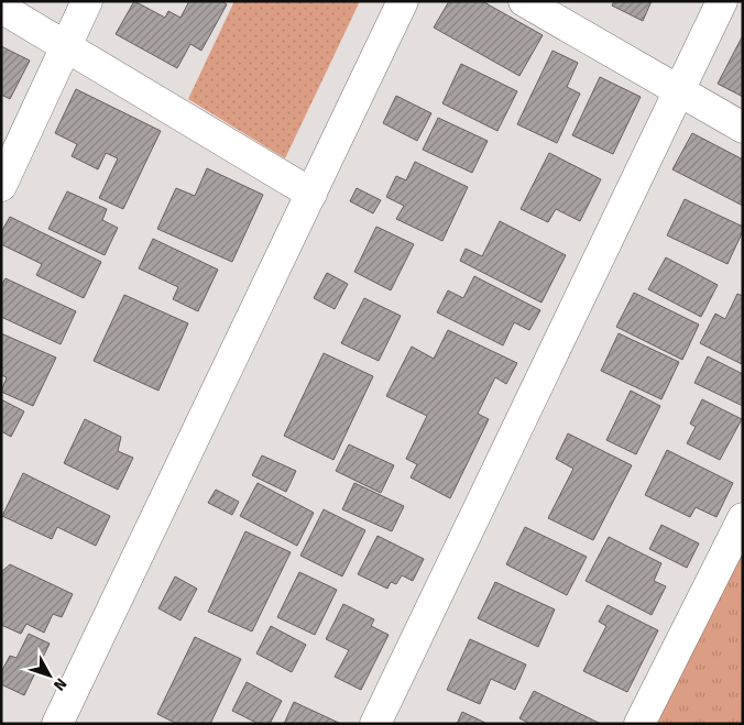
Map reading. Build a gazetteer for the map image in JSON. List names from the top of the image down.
{
  "north": "bottom right"
}
